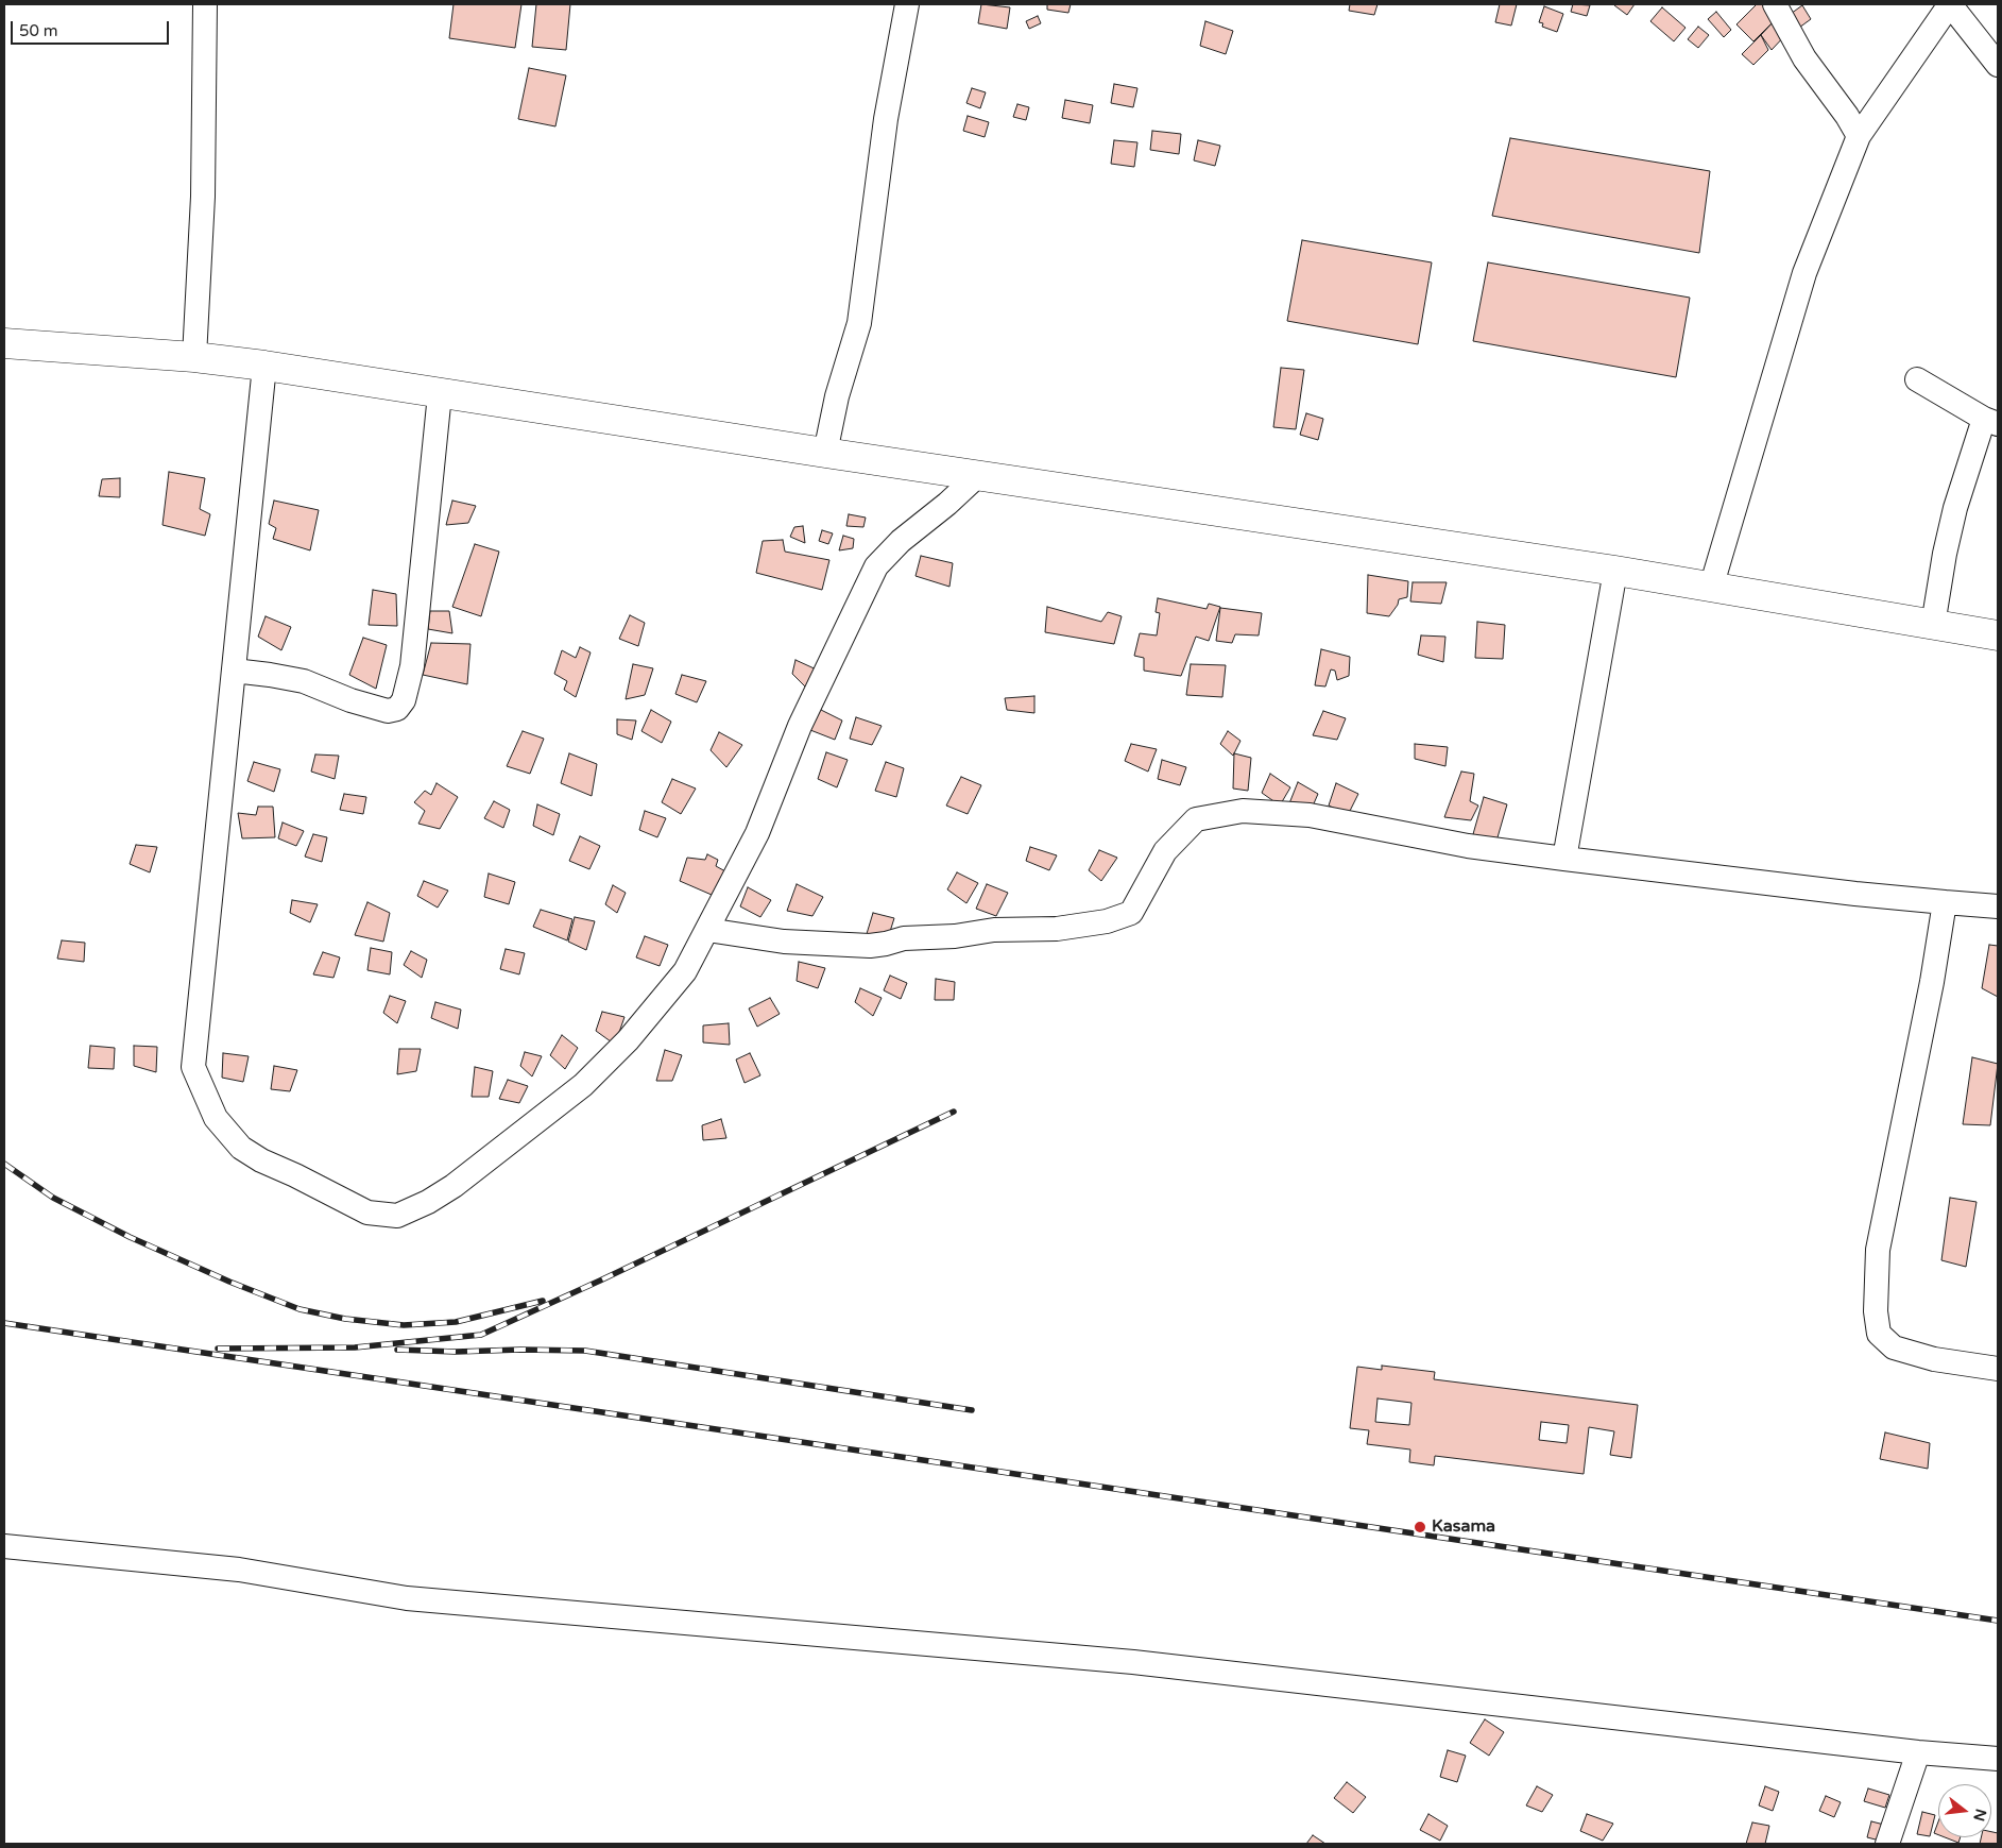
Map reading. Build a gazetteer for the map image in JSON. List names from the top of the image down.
{
  "places": ["Kasama"],
  "scale_bar": "50 m",
  "north": "right"
}
